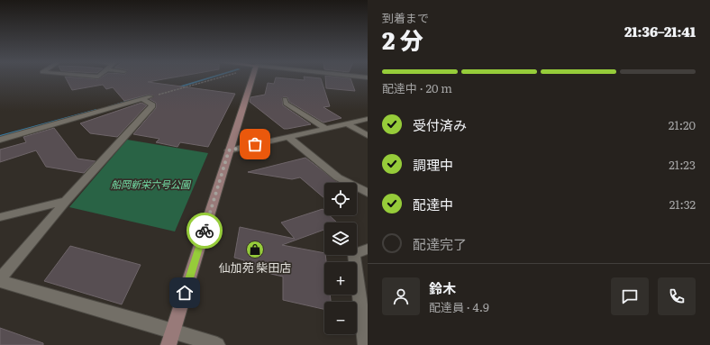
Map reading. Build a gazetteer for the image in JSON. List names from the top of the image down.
{
  "parks": ["船岡新栄六号公園"],
  "places": {
    "shop": ["仙加苑 柴田店"]
  },
  "page": {
    "heading": ["2 分", "到着まで", "21:36–21:41"],
    "panel": ["鈴木", "配達員 · 4.9"],
    "bar": "配達中 · 20 m",
    "list": [
      ["受付済み", "21:20"],
      ["調理中", "21:23"],
      ["配達中", "21:32"],
      "配達完了"
    ],
    "map_buttons": ["+", "−"]
  }
}
